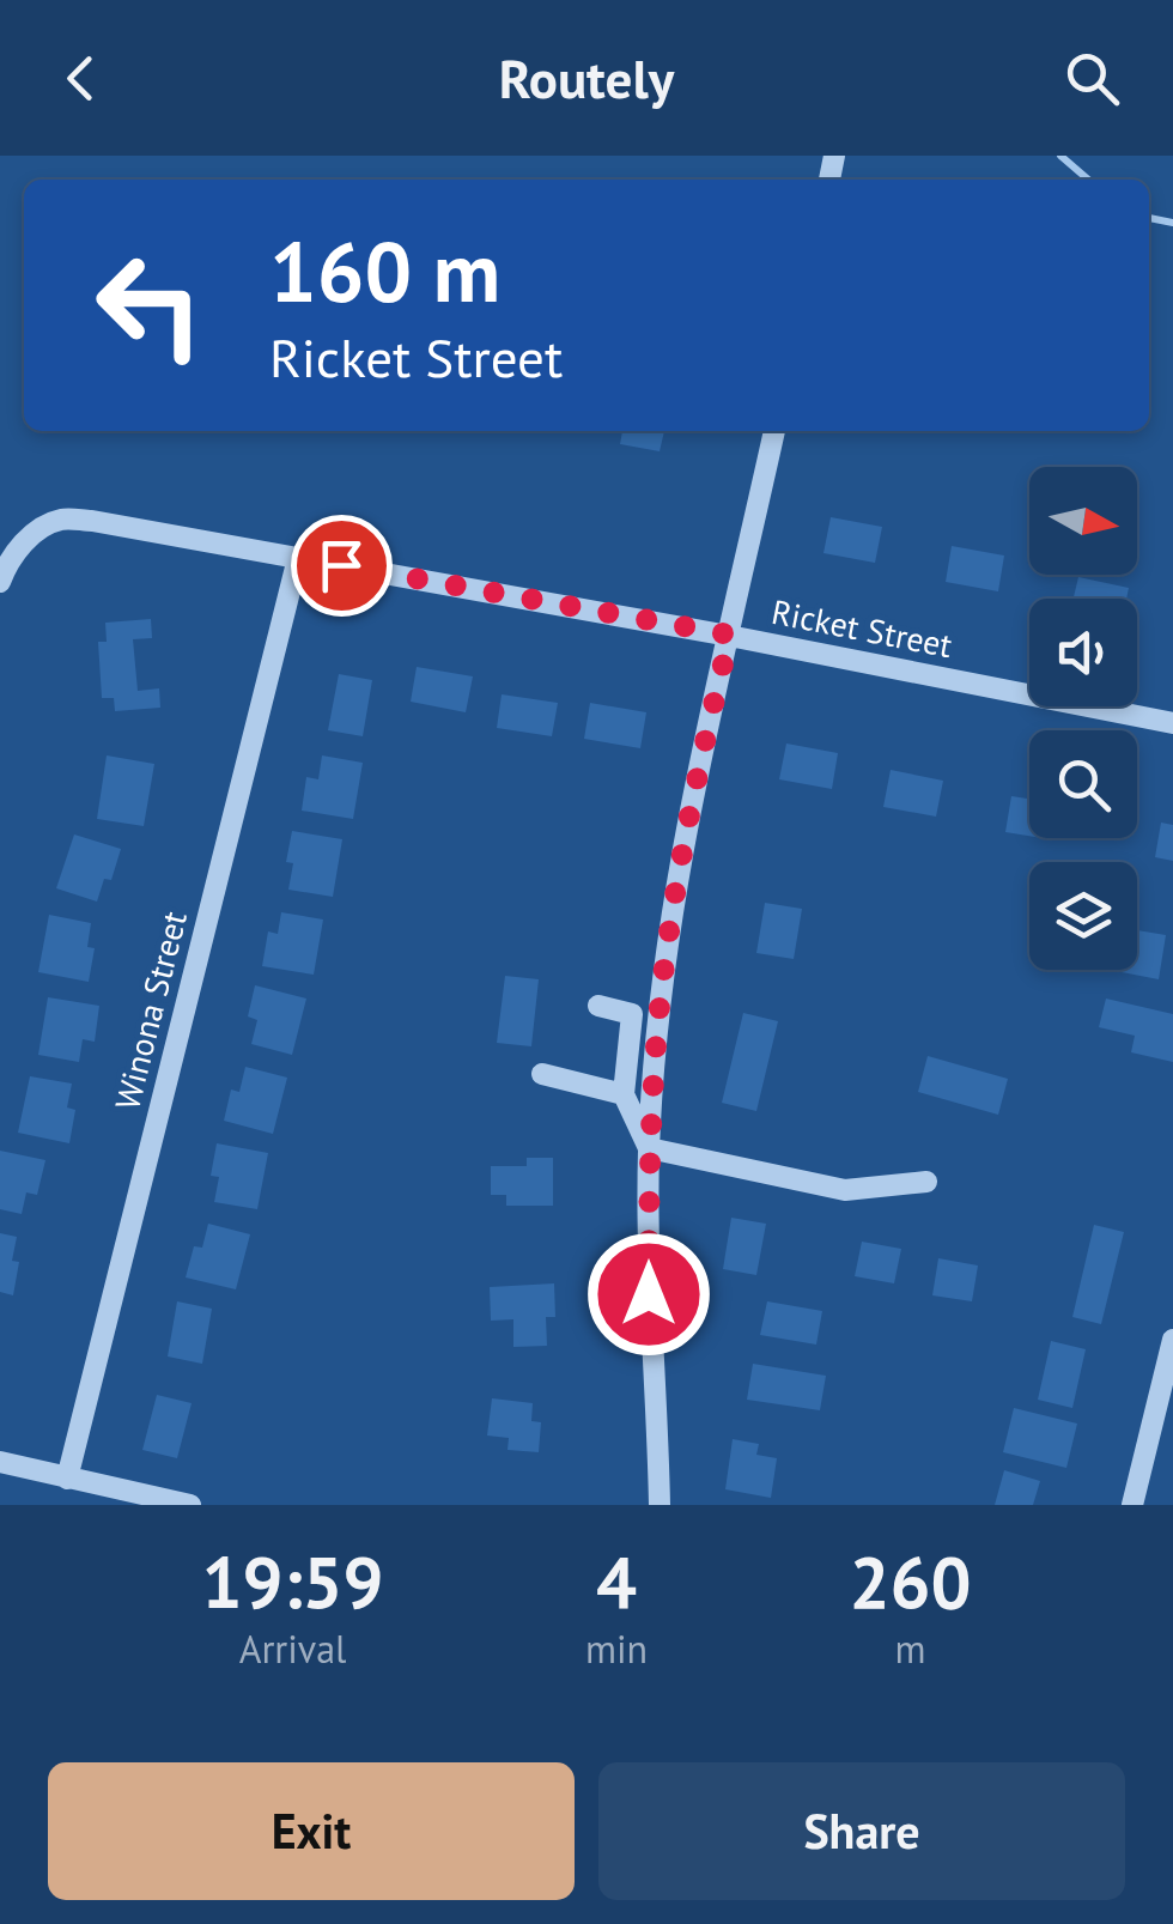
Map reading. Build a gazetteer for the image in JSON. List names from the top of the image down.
{
  "streets": {
    "street": ["Ricket Street", "Winona Street"]
  },
  "crossings": [
    ["Ricket Street", "Winona Street"]
  ],
  "north": "right",
  "page": {
    "header": "Routely",
    "turn": ["160 m", "Ricket Street"],
    "eta": [
      "19:59",
      "Arrival",
      "4",
      "min",
      "260",
      "m"
    ],
    "buttons": ["Exit", "Share"]
  }
}
